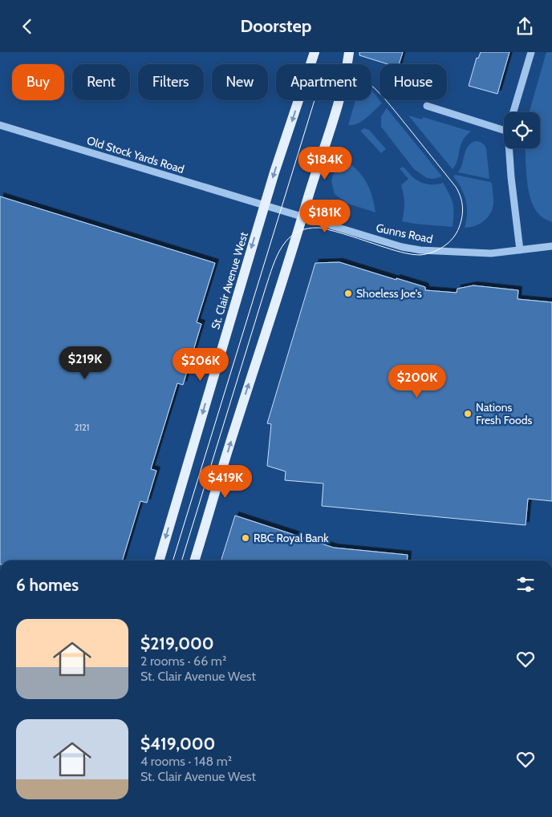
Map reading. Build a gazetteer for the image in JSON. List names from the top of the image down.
{
  "streets": {
    "main road": ["St. Clair Avenue West"],
    "street": ["Old Stock Yards Road", "Gunns Road"]
  },
  "crossings": [
    ["Old Stock Yards Road", "Gunns Road"],
    ["Old Stock Yards Road", "St. Clair Avenue West"],
    ["Gunns Road", "St. Clair Avenue West"]
  ],
  "places": ["Shoeless Joe's", "Nations Fresh Foods", "RBC Royal Bank"],
  "house_numbers": ["2121"],
  "page": {
    "header": "Doorstep",
    "chip": [
      "Buy",
      "Rent",
      "Filters",
      "New",
      "Apartment",
      "House"
    ],
    "price": [
      "$184K",
      "$181K",
      "$219K",
      "$206K",
      "$200K",
      "$419K"
    ],
    "heading": "6 homes",
    "list": [
      {
        "name": "$219,000",
        "note": "2 rooms · 66 m² · St. Clair Avenue West"
      },
      {
        "name": "$419,000",
        "note": "4 rooms · 148 m² · St. Clair Avenue West"
      }
    ]
  }
}
